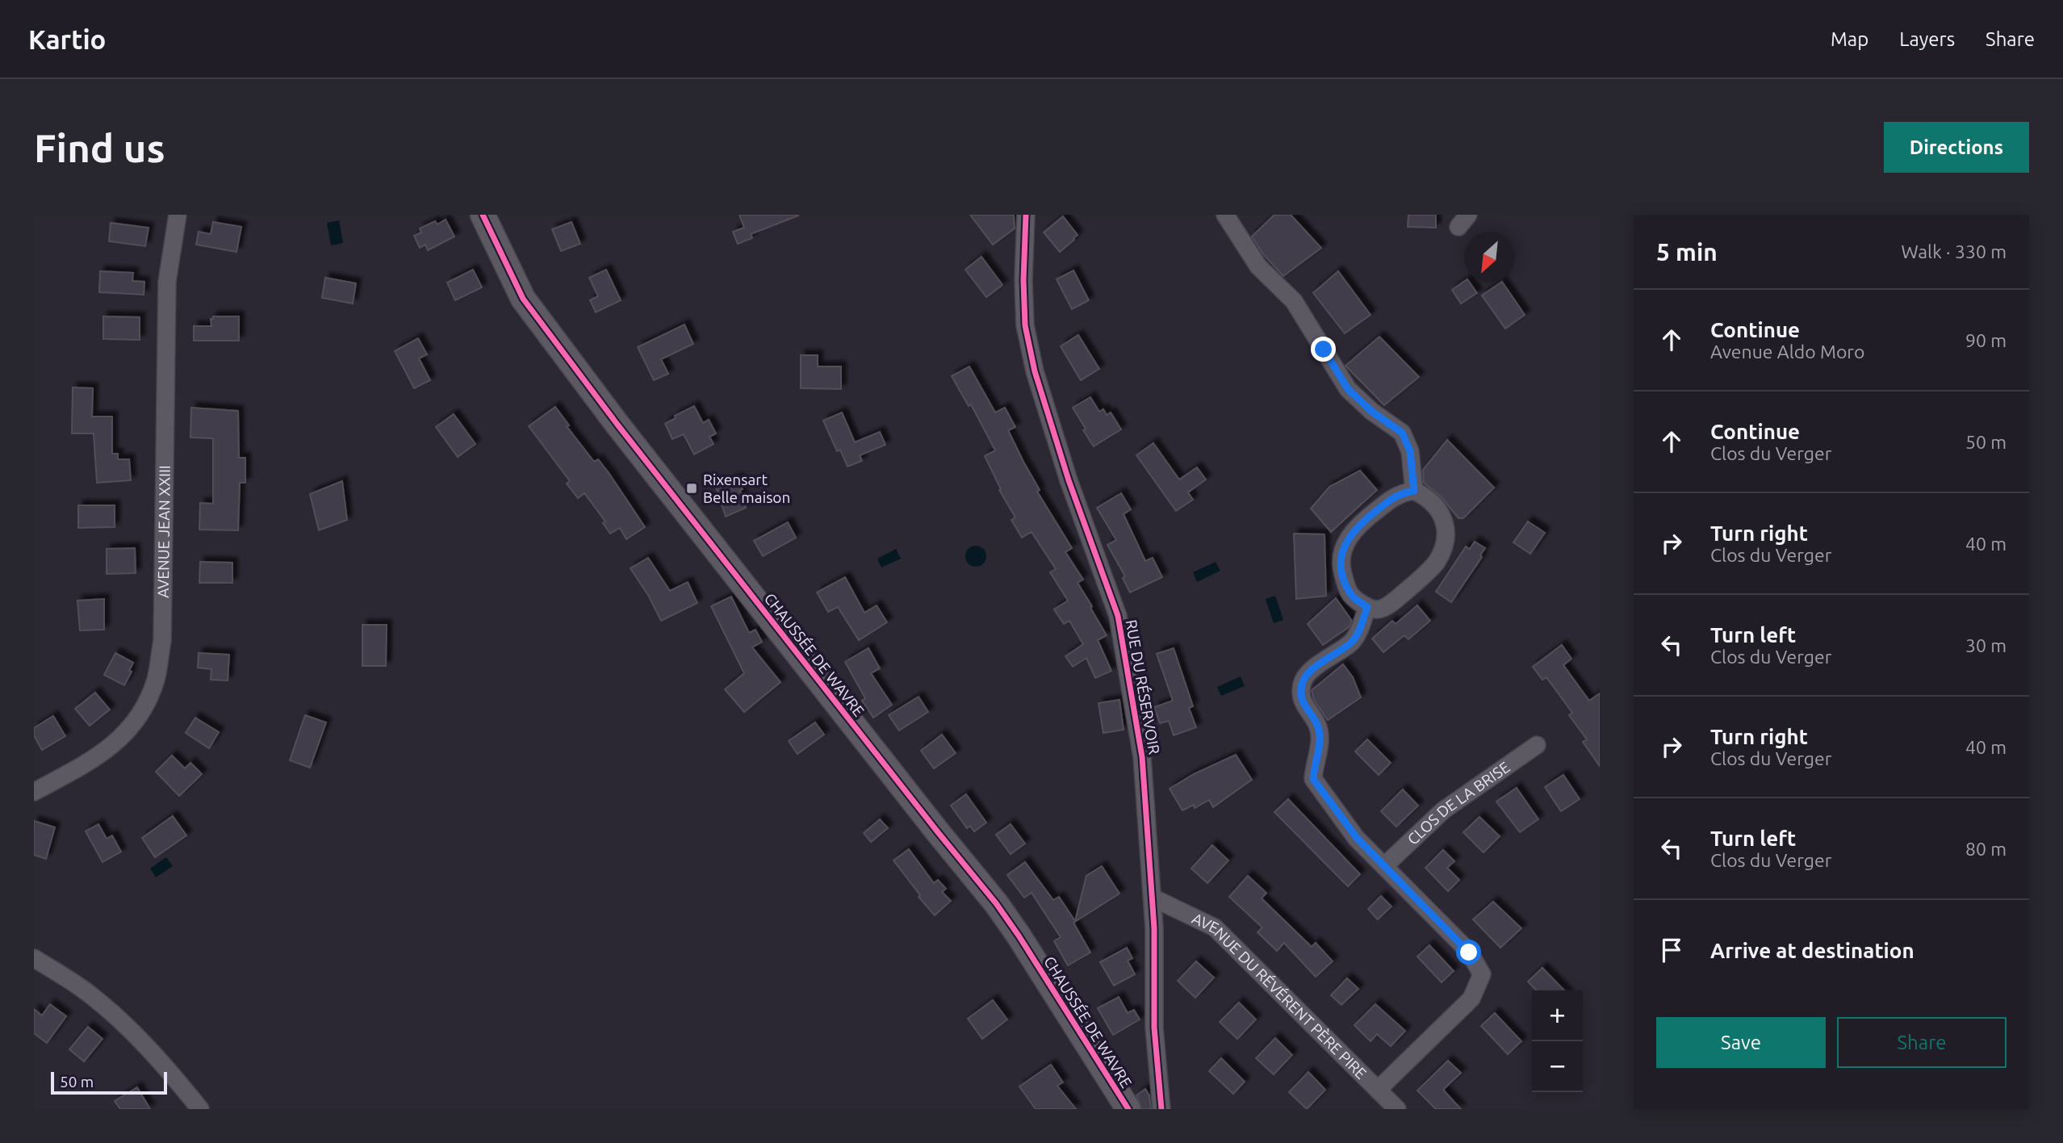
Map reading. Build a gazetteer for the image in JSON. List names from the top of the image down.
{
  "streets": {
    "street": [
      "AVENUE JEAN XXIII",
      "CHAUSSÉE DE WAVRE",
      "RUE DU RÉSERVOIR",
      "CLOS DE LA BRISE",
      "AVENUE DU RÉVÉRENT PÈRE PIRE"
    ]
  },
  "crossings": [
    ["RUE DU RÉSERVOIR", "AVENUE DU RÉVÉRENT PÈRE PIRE"]
  ],
  "places": {
    "transit": ["Rixensart Belle maison"]
  },
  "scale_bar": "50 m",
  "north": "bottom left",
  "page": {
    "header": "Kartio",
    "nav": ["Map", "Layers", "Share"],
    "buttons": [
      "Directions",
      ["Save", "Share"]
    ],
    "title": "Find us",
    "heading": ["5 min", "Walk · 330 m"],
    "list": [
      ["Continue", "Avenue Aldo Moro", "90 m"],
      ["Continue", "Clos du Verger", "50 m"],
      ["Turn right", "Clos du Verger", "40 m"],
      ["Turn left", "Clos du Verger", "30 m"],
      ["Turn right", "Clos du Verger", "40 m"],
      ["Turn left", "Clos du Verger", "80 m"],
      "Arrive at destination"
    ],
    "map_buttons": ["+", "−"],
    "scale": "50 m"
  }
}
